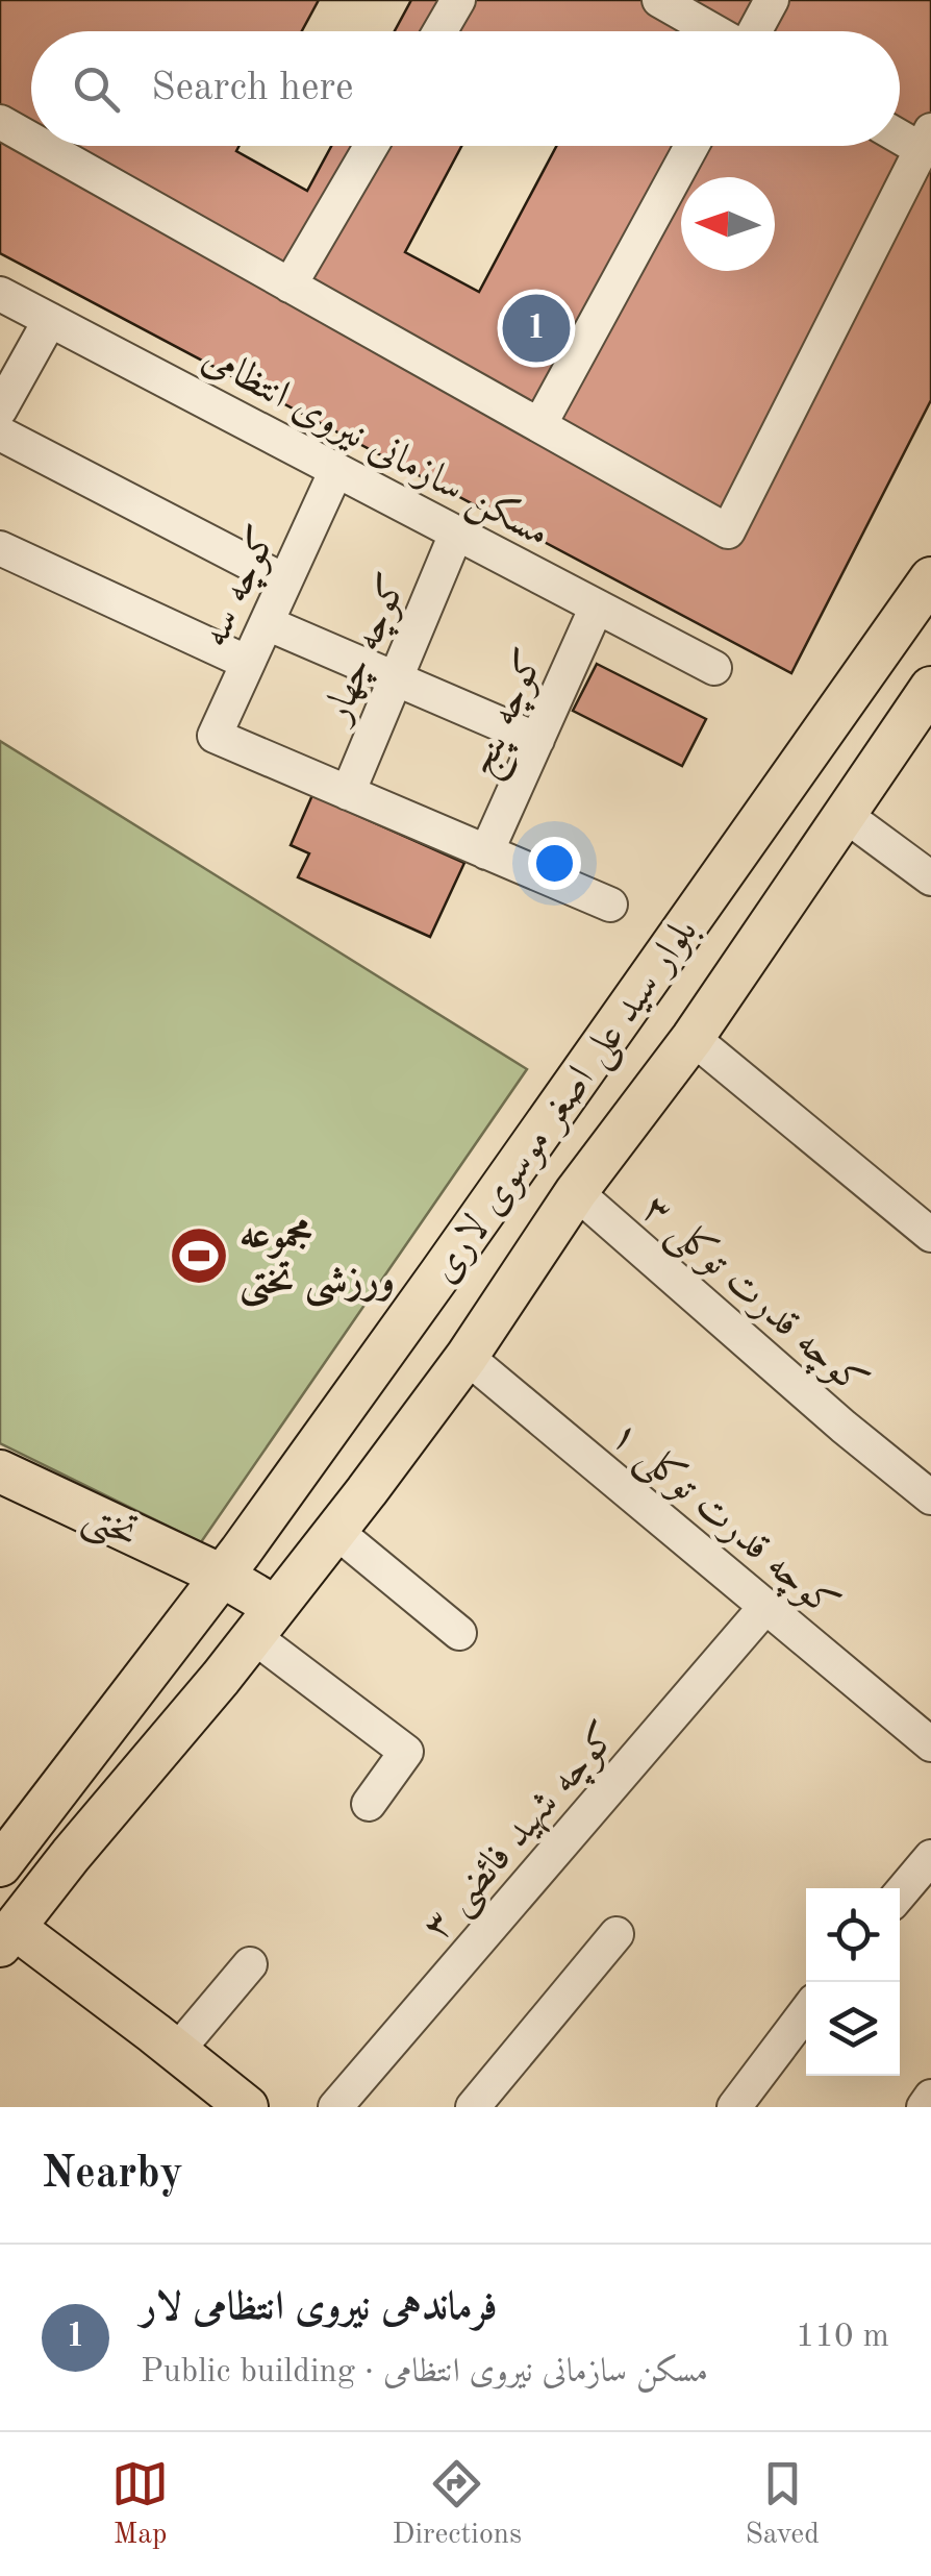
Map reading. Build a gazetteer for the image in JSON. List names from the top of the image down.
{
  "streets": {
    "main road": ["بلوار سید علی اصغر موسوی لاری", "تختی"],
    "street": [
      "مسکن سازمانی نیروی انتظامی",
      "کوچه سه",
      "کوچه چهار",
      "کوچه پنج",
      "کوچه قدرت توکلی ۳",
      "کوچه قدرت توکلی ۱",
      "کوچه شهید فائضی ۳"
    ]
  },
  "crossings": [
    ["مسکن سازمانی نیروی انتظامی", "کوچه سه"],
    ["مسکن سازمانی نیروی انتظامی", "کوچه چهار"],
    ["مسکن سازمانی نیروی انتظامی", "کوچه پنج"],
    ["کوچه سه", "کوچه چهار"],
    ["بلوار سید علی اصغر موسوی لاری", "کوچه قدرت توکلی ۳"],
    ["بلوار سید علی اصغر موسوی لاری", "کوچه قدرت توکلی ۱"],
    ["بلوار سید علی اصغر موسوی لاری", "تختی"],
    ["کوچه قدرت توکلی ۱", "کوچه شهید فائضی ۳"]
  ],
  "places": {
    "sports": ["مجموعه ورزشی تختی"]
  },
  "north": "left",
  "page": {
    "search": "Search here",
    "pins": "1",
    "heading": "Nearby",
    "list": [
      {
        "mark": "1",
        "name": "فرماندهی نیروی انتظامی لار",
        "note": "Public building · مسکن سازمانی نیروی انتظامی",
        "value": "110 m"
      }
    ],
    "nav": ["Map", "Directions", "Saved"]
  }
}
